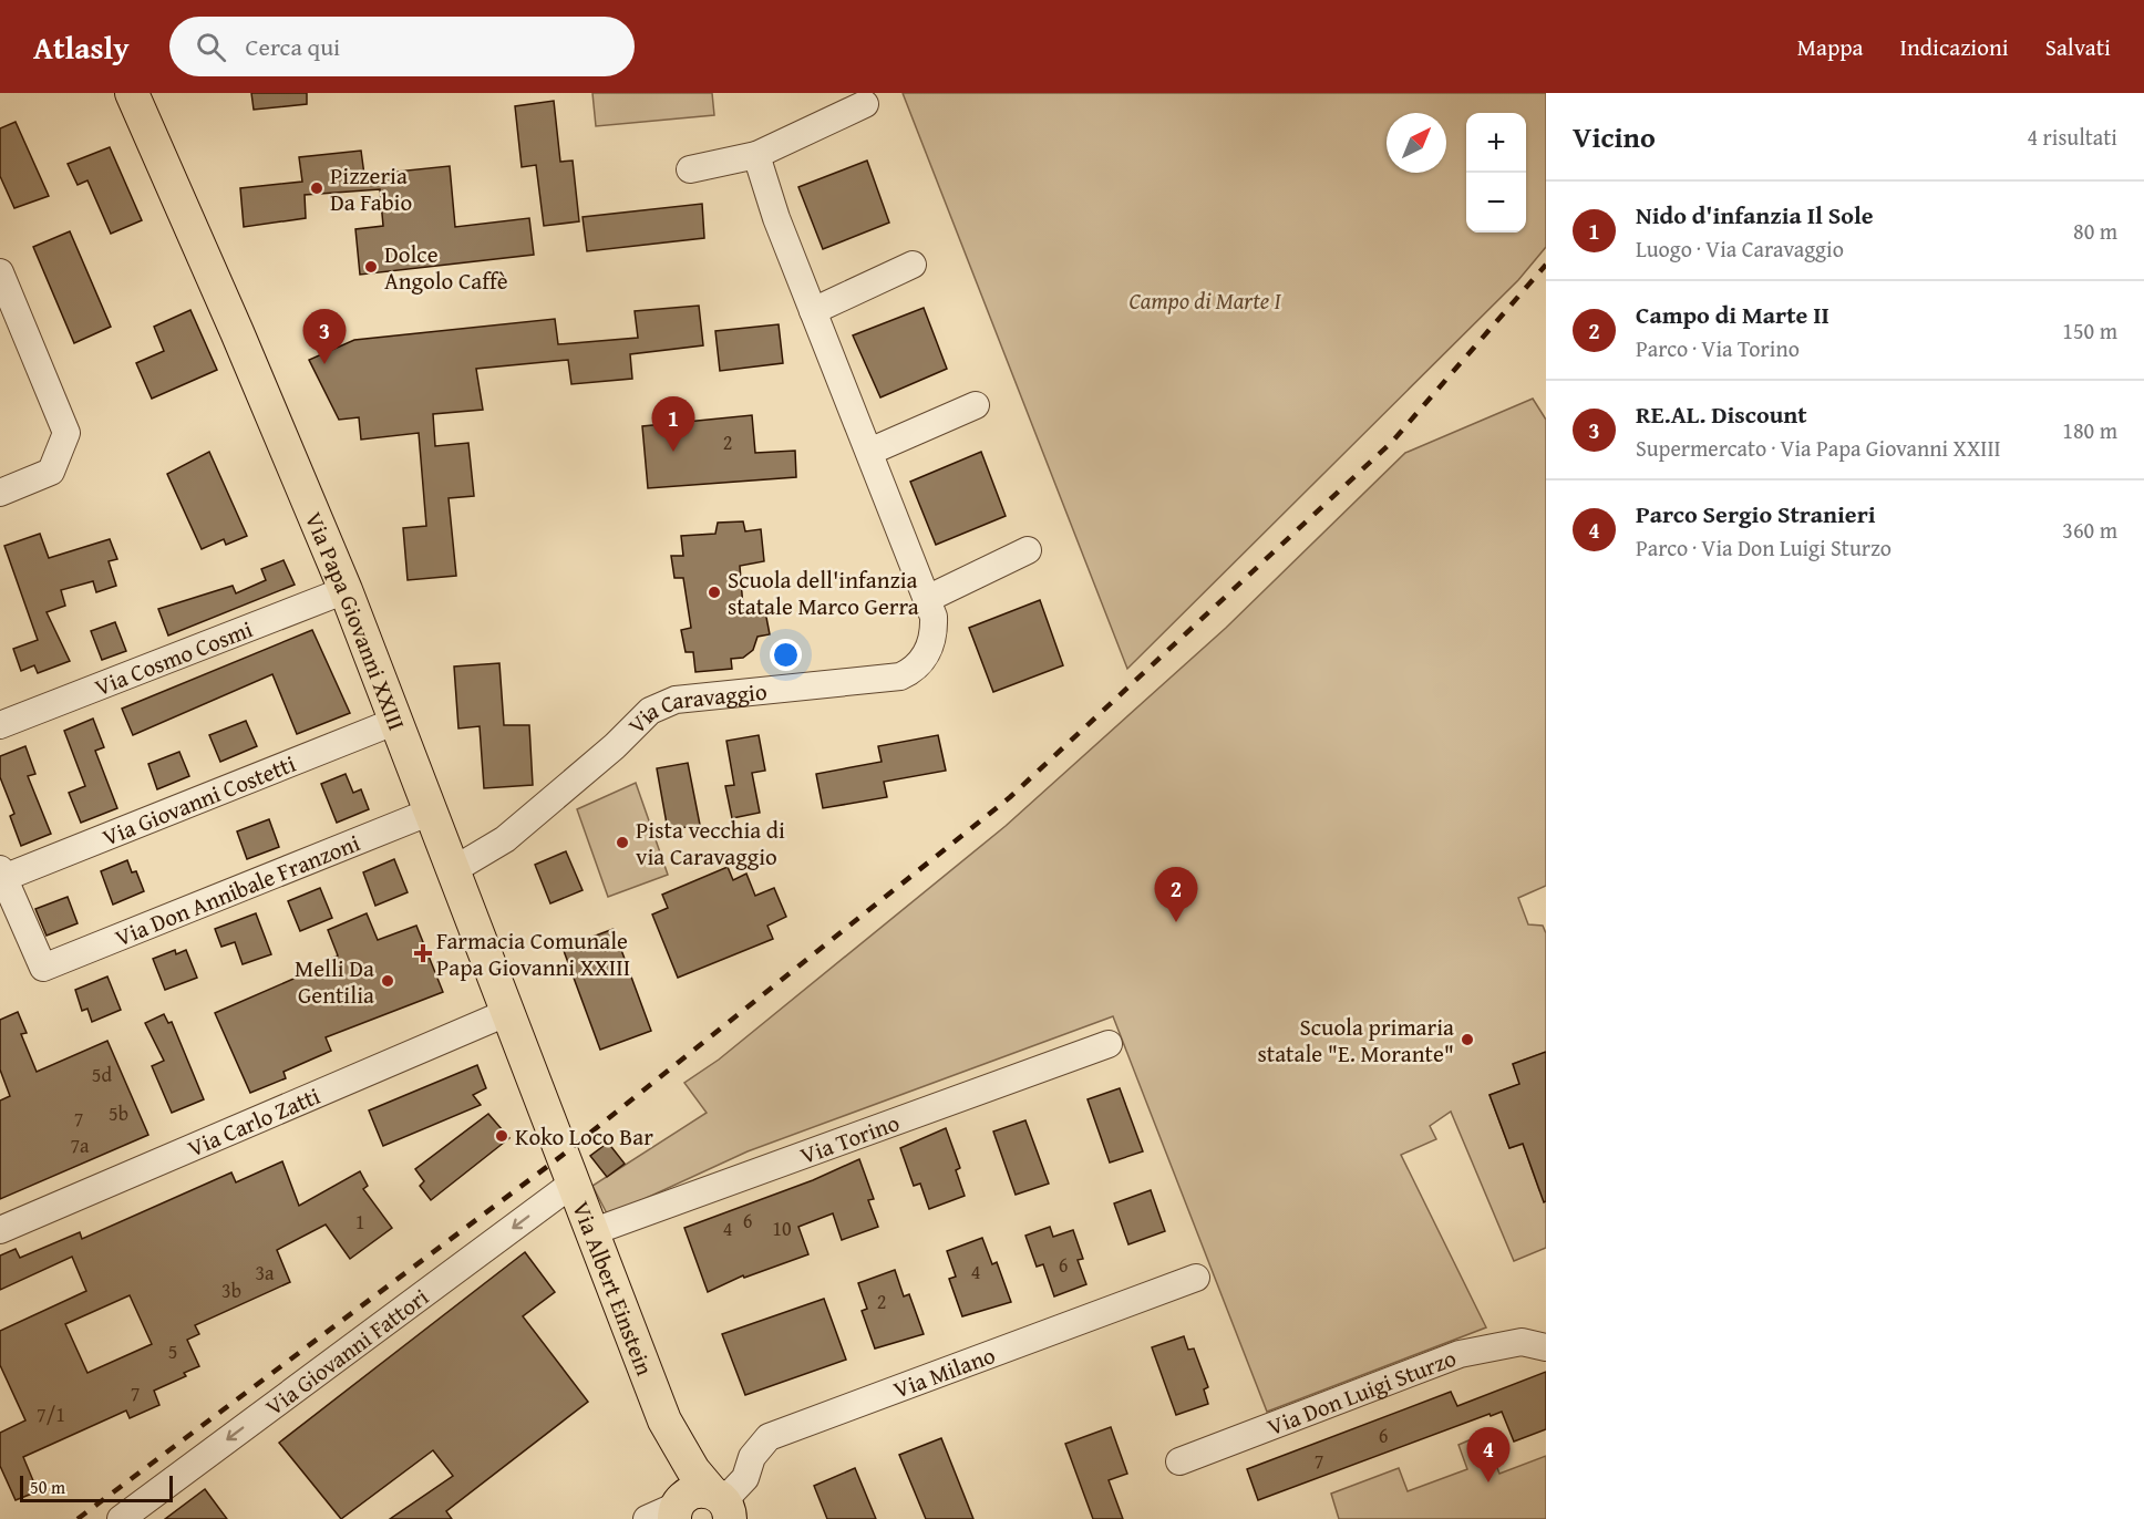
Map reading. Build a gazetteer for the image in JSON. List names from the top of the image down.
{
  "streets": {
    "main road": ["Via Papa Giovanni XXIII", "Via Albert Einstein"],
    "street": [
      "Via Cosmo Cosmi",
      "Via Caravaggio",
      "Via Giovanni Costetti",
      "Via Don Annibale Franzoni",
      "Via Carlo Zatti",
      "Via Torino",
      "Via Giovanni Fattori",
      "Via Milano",
      "Via Don Luigi Sturzo"
    ]
  },
  "crossings": [
    ["Via Papa Giovanni XXIII", "Via Cosmo Cosmi"],
    ["Via Papa Giovanni XXIII", "Via Caravaggio"],
    ["Via Papa Giovanni XXIII", "Via Giovanni Costetti"],
    ["Via Papa Giovanni XXIII", "Via Don Annibale Franzoni"],
    ["Via Papa Giovanni XXIII", "Via Carlo Zatti"],
    ["Via Papa Giovanni XXIII", "Via Albert Einstein"],
    ["Via Papa Giovanni XXIII", "Via Giovanni Fattori"],
    ["Via Giovanni Costetti", "Via Don Annibale Franzoni"],
    ["Via Torino", "Via Albert Einstein"],
    ["Via Albert Einstein", "Via Giovanni Fattori"],
    ["Via Albert Einstein", "Via Milano"]
  ],
  "one_way": ["Via Giovanni Fattori"],
  "parks": ["Campo di Marte I"],
  "places": {
    "other": [
      "Pizzeria Da Fabio",
      "Dolce Angolo Caffè",
      "Scuola dell'infanzia statale Marco Gerra",
      "Pista vecchia di via Caravaggio",
      "Melli Da Gentilia",
      "Scuola primaria statale \"E. Morante\"",
      "Koko Loco Bar"
    ],
    "health": ["Farmacia Comunale Papa Giovanni XXIII"]
  },
  "house_numbers": [
    "2",
    "5d",
    "5b",
    "7",
    "7a",
    "6",
    "1",
    "4",
    "10",
    "6",
    "4",
    "3a",
    "3b",
    "2",
    "5",
    "7",
    "7/1",
    "6",
    "7"
  ],
  "scale_bar": "50 m",
  "north": "top right",
  "page": {
    "header": "Atlasly",
    "search": "Cerca qui",
    "nav": ["Mappa", "Indicazioni", "Salvati"],
    "heading": ["Vicino", "4 risultati"],
    "map_buttons": ["+", "−"],
    "list": [
      {
        "mark": "1",
        "name": "Nido d'infanzia Il Sole",
        "note": "Luogo · Via Caravaggio",
        "value": "80 m"
      },
      {
        "mark": "2",
        "name": "Campo di Marte II",
        "note": "Parco · Via Torino",
        "value": "150 m"
      },
      {
        "mark": "3",
        "name": "RE.AL. Discount",
        "note": "Supermercato · Via Papa Giovanni XXIII",
        "value": "180 m"
      },
      {
        "mark": "4",
        "name": "Parco Sergio Stranieri",
        "note": "Parco · Via Don Luigi Sturzo",
        "value": "360 m"
      }
    ],
    "pins": [
      "3",
      "1",
      "2",
      "4"
    ],
    "scale": "50 m"
  }
}
